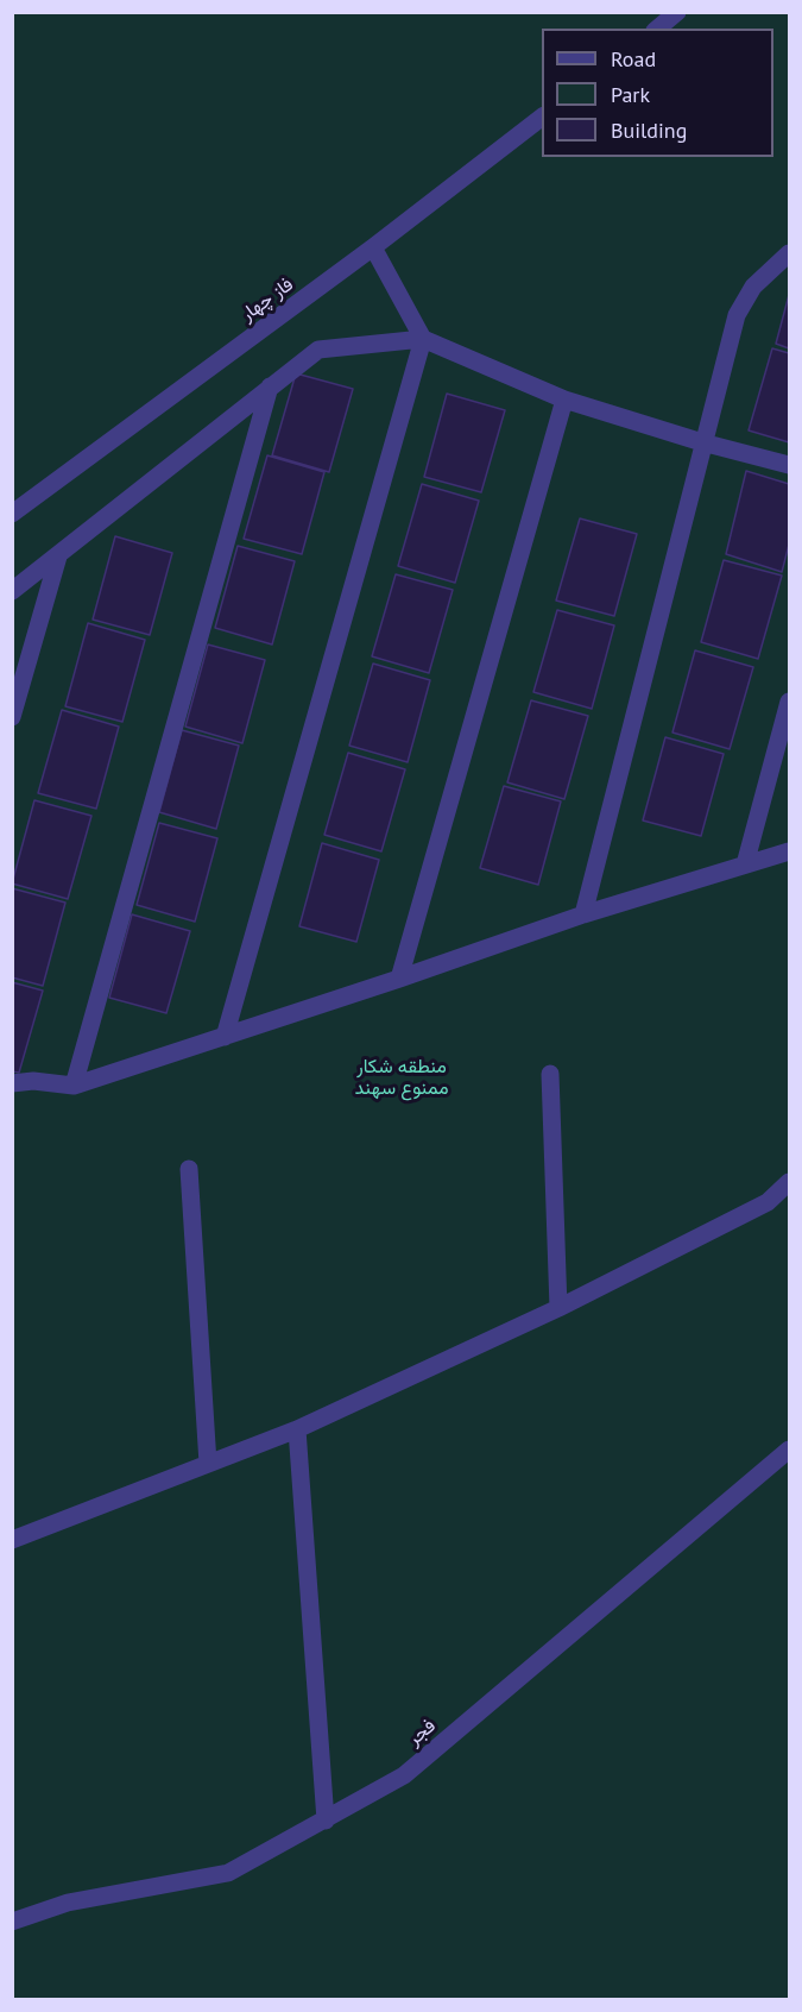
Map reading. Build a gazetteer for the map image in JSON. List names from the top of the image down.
{
  "streets": {
    "street": ["فاز چهار", "فجر"]
  },
  "parks": ["منطقه شکار ممنوع سهند"],
  "legend": ["Road", "Park", "Building"]
}
